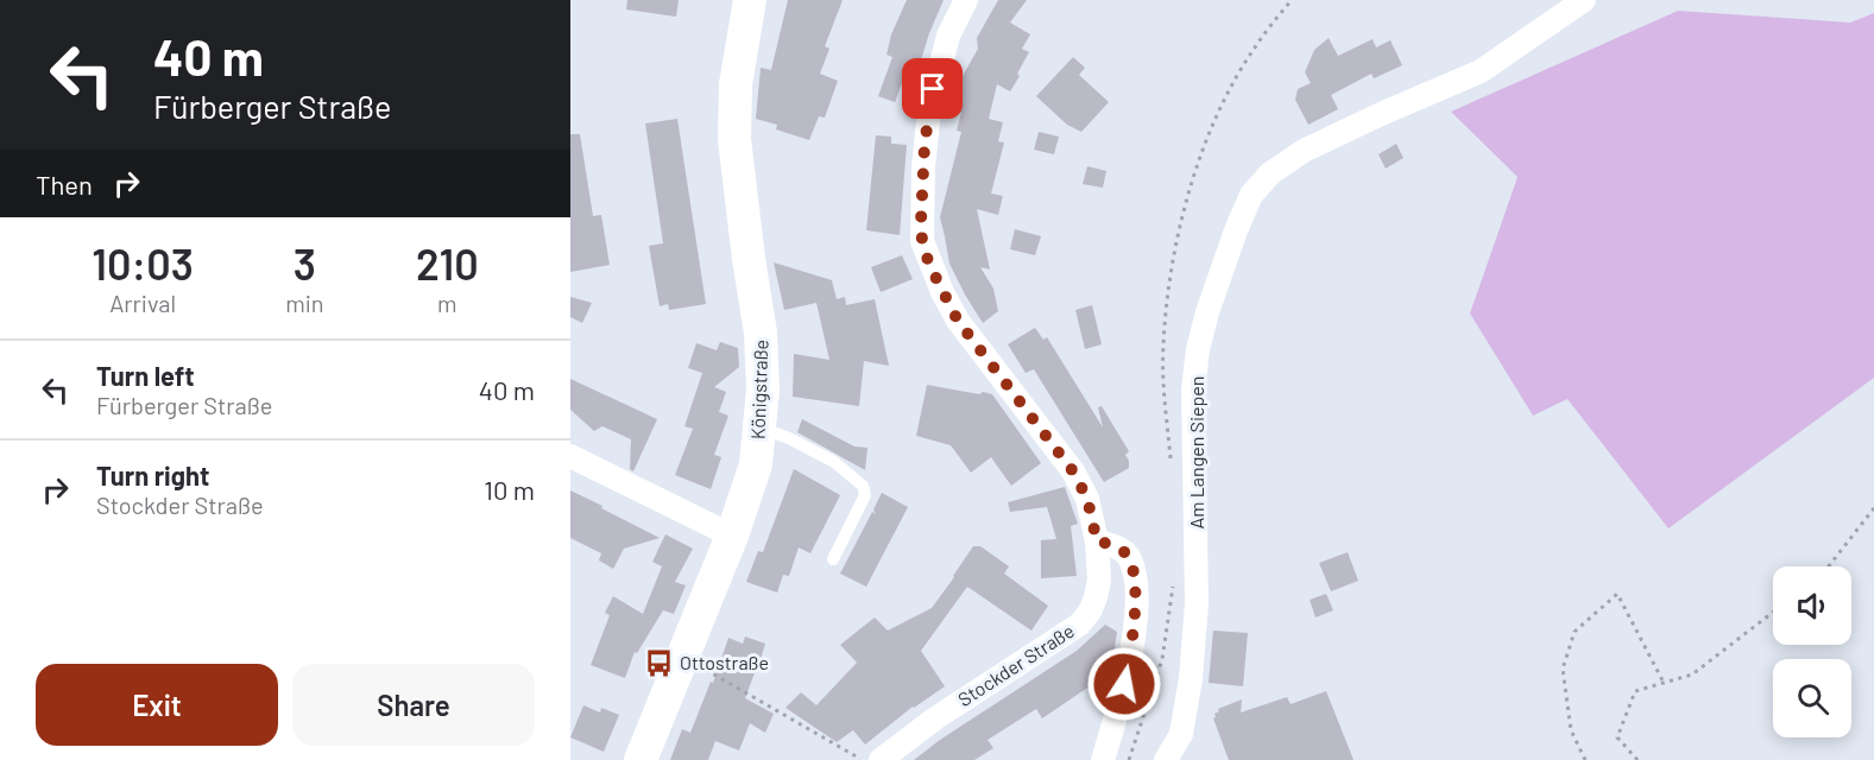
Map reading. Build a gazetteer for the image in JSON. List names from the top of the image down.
{
  "streets": {
    "main road": ["Königstraße"],
    "street": ["Am Langen Siepen", "Stockder Straße"]
  },
  "places": {
    "bus stop": ["Ottostraße"]
  },
  "page": {
    "turn": ["40 m", "Fürberger Straße"],
    "then": "Then",
    "eta": [
      "10:03",
      "Arrival",
      "3",
      "min",
      "210",
      "m"
    ],
    "list": [
      {
        "name": "Turn left",
        "note": "Fürberger Straße",
        "value": "40 m"
      },
      {
        "name": "Turn right",
        "note": "Stockder Straße",
        "value": "10 m"
      }
    ],
    "buttons": ["Exit", "Share"]
  }
}
